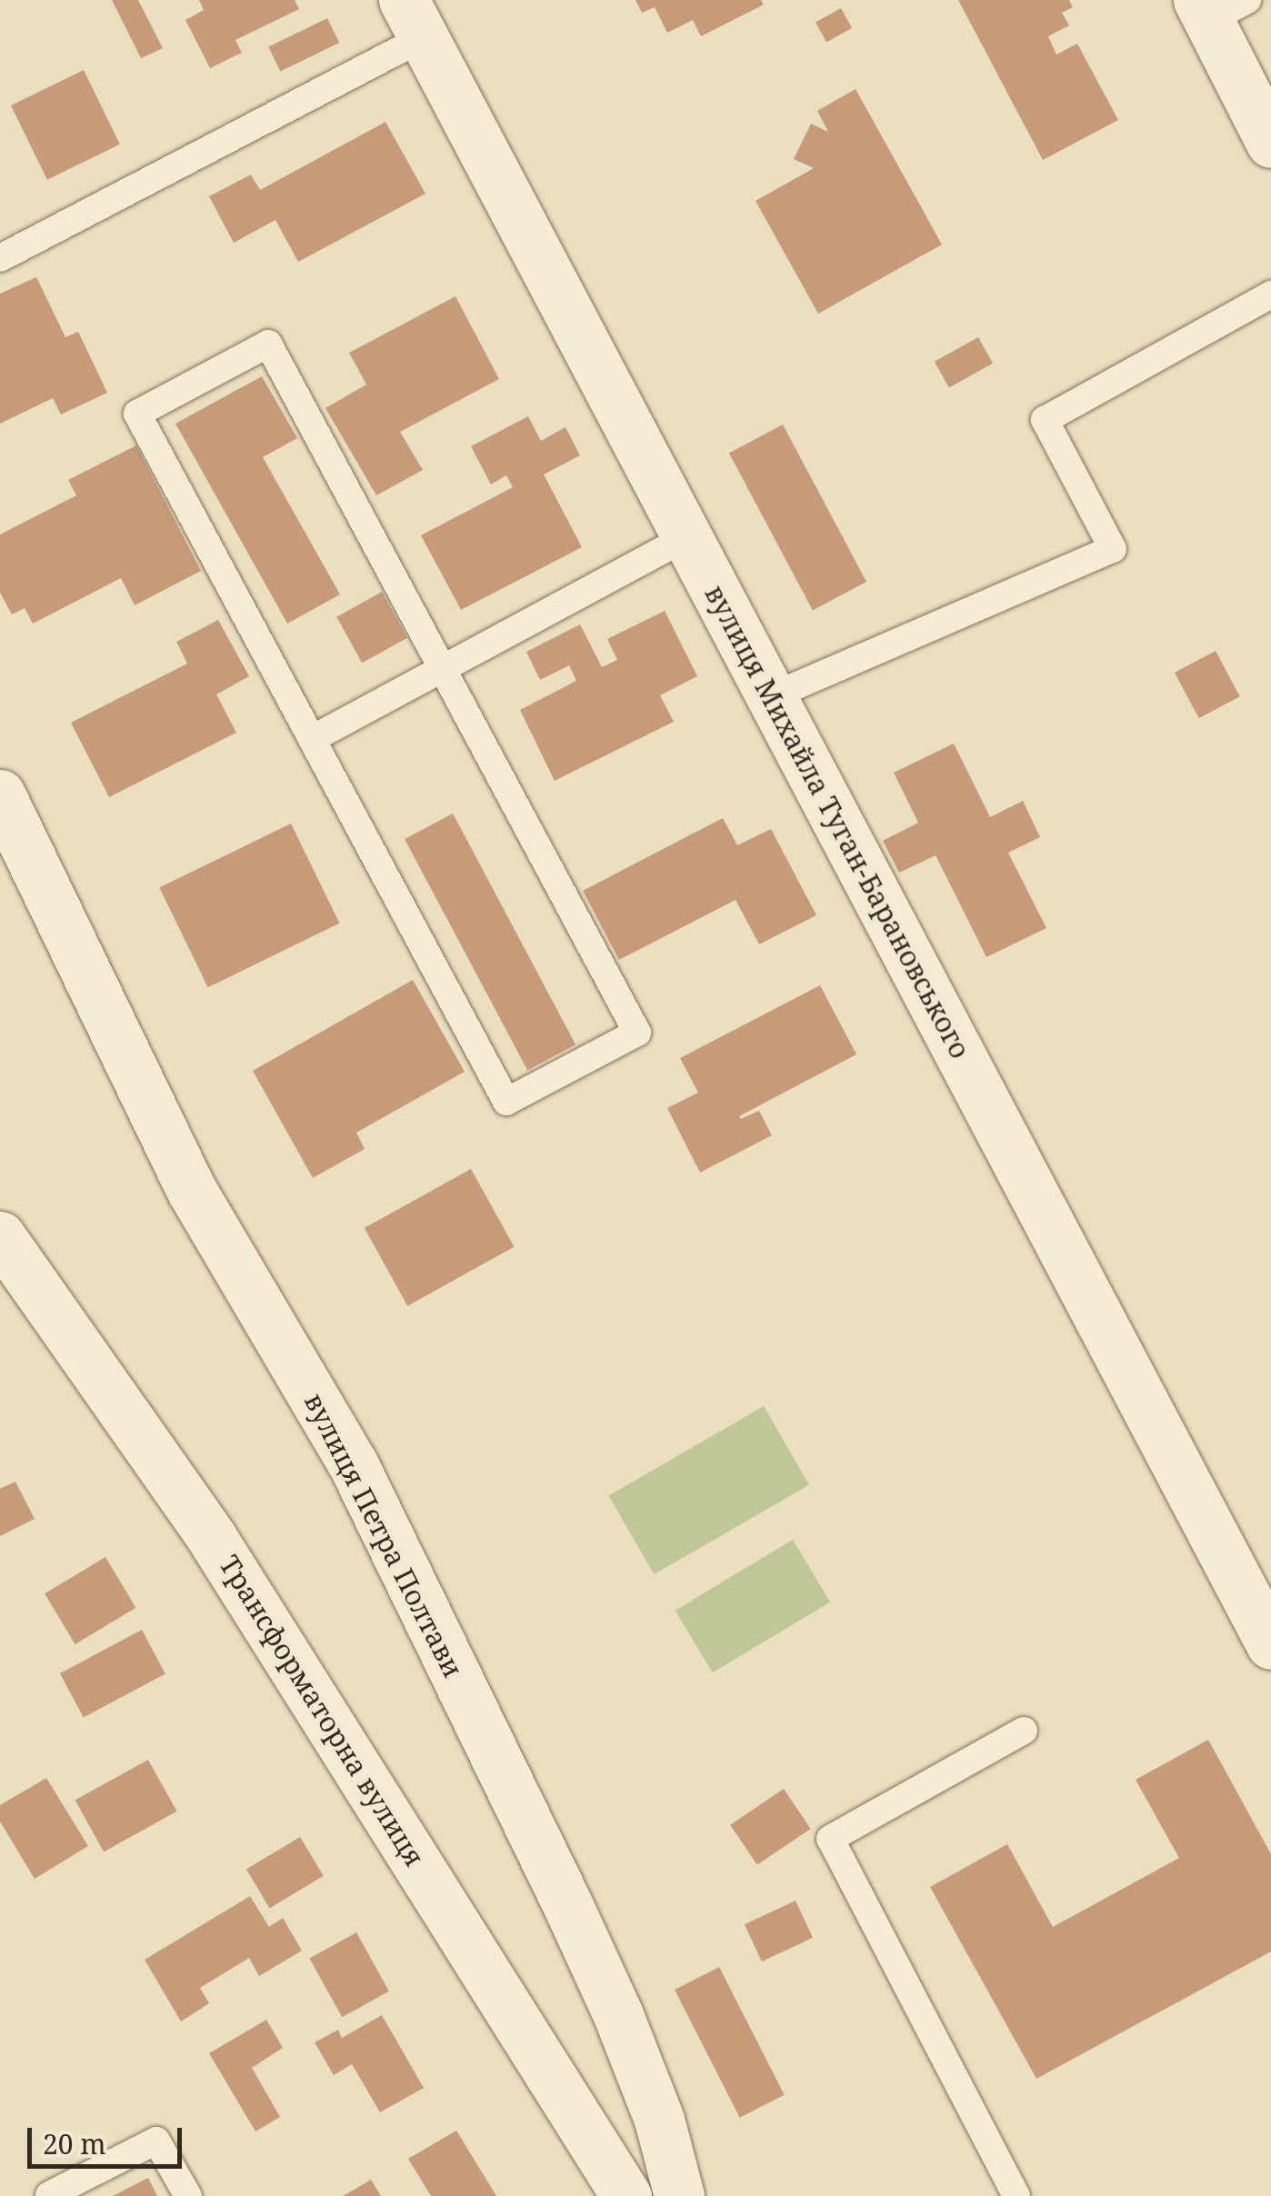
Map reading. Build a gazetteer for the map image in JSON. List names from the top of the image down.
{
  "streets": {
    "street": ["вулиця Михайла Туган-Барановського", "вулиця Петра Полтави", "Трансформаторна вулиця"]
  },
  "scale_bar": "20 m"
}
